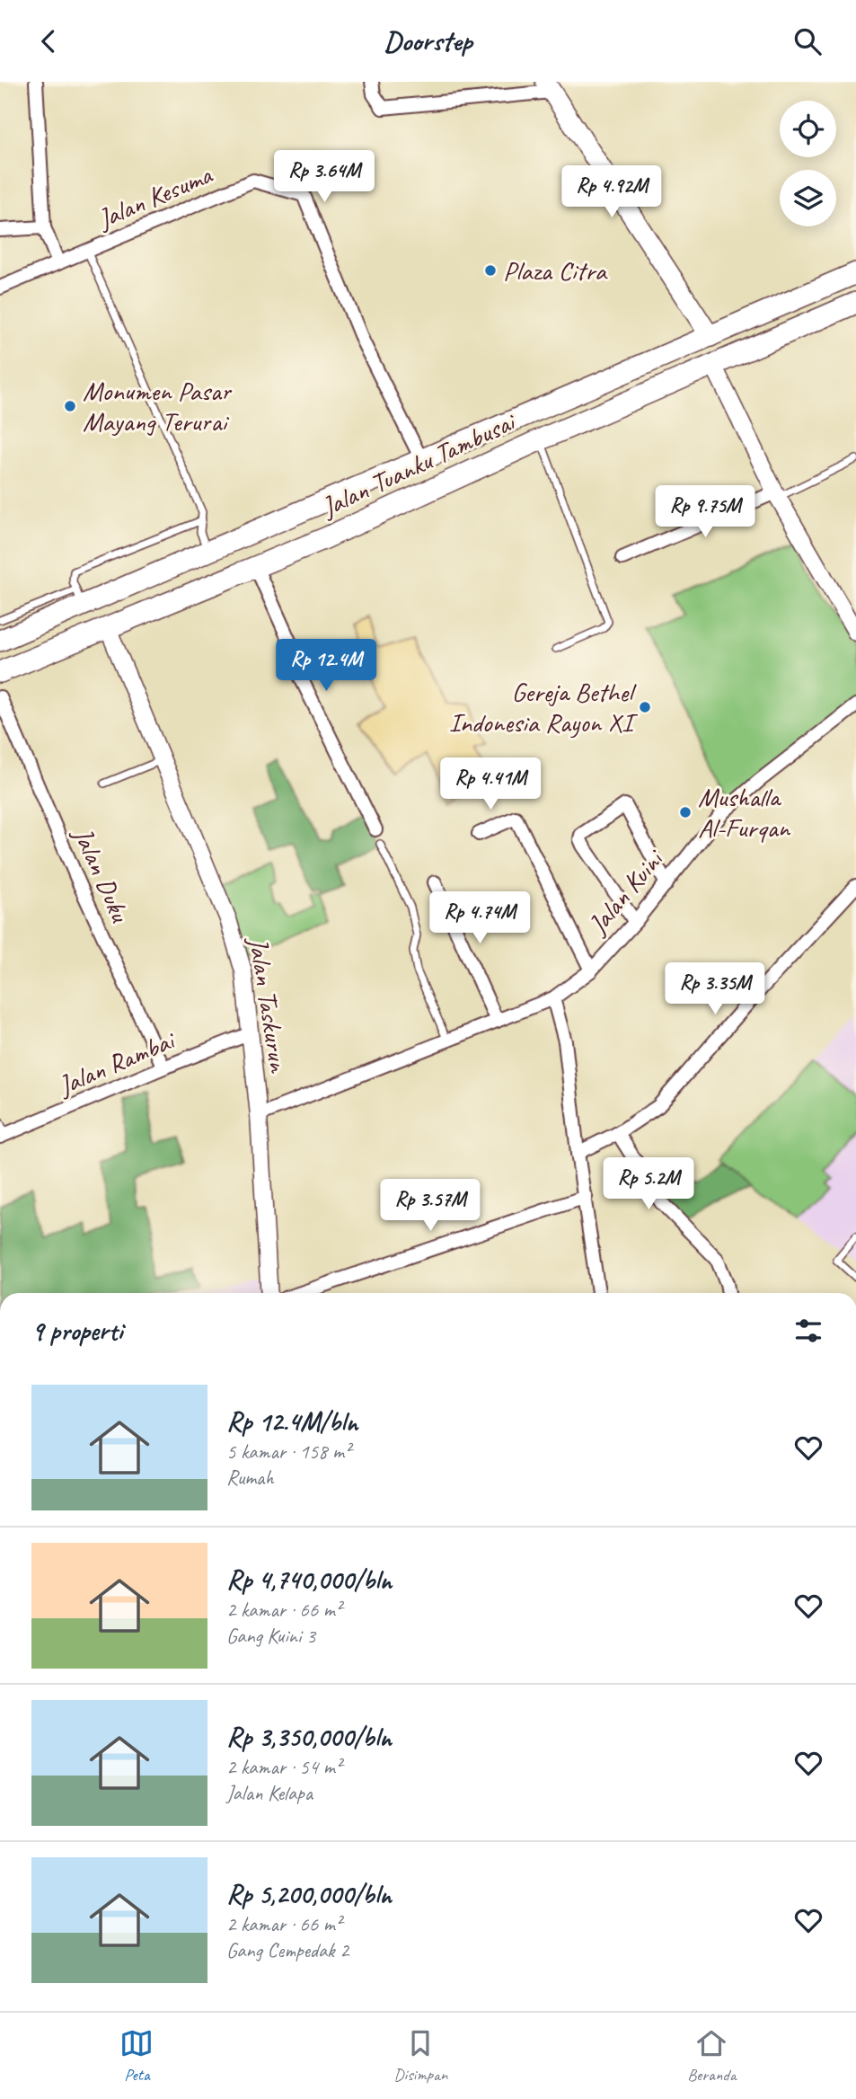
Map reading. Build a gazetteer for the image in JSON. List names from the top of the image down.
{
  "streets": {
    "main road": ["Jalan Tuanku Tambusai"],
    "street": [
      "Jalan Kesuma",
      "Jalan Duku",
      "Jalan Kuini",
      "Jalan Taskurun",
      "Jalan Rambai"
    ]
  },
  "crossings": [
    ["Jalan Kesuma", "Jalan Tuanku Tambusai"],
    ["Jalan Tuanku Tambusai", "Jalan Taskurun"],
    ["Jalan Duku", "Jalan Rambai"],
    ["Jalan Kuini", "Jalan Taskurun"],
    ["Jalan Taskurun", "Jalan Rambai"]
  ],
  "places": [
    "Plaza Citra",
    "Monumen Pasar Mayang Terurai",
    "Gereja Bethel Indonesia Rayon XI",
    "Mushalla Al-Furqan"
  ],
  "page": {
    "header": "Doorstep",
    "price": [
      "Rp 3.64M",
      "Rp 4.92M",
      "Rp 9.75M",
      "Rp 12.4M",
      "Rp 4.41M",
      "Rp 4.74M",
      "Rp 3.35M",
      "Rp 5.2M",
      "Rp 3.57M"
    ],
    "heading": "9 properti",
    "list": [
      {
        "name": "Rp 12.4M/bln",
        "note": "5 kamar · 158 m² · Rumah"
      },
      {
        "name": "Rp 4,740,000/bln",
        "note": "2 kamar · 66 m² · Gang Kuini 3"
      },
      {
        "name": "Rp 3,350,000/bln",
        "note": "2 kamar · 54 m² · Jalan Kelapa"
      },
      {
        "name": "Rp 5,200,000/bln",
        "note": "2 kamar · 66 m² · Gang Cempedak 2"
      }
    ],
    "tabs": ["Peta", "Disimpan", "Beranda"]
  }
}
